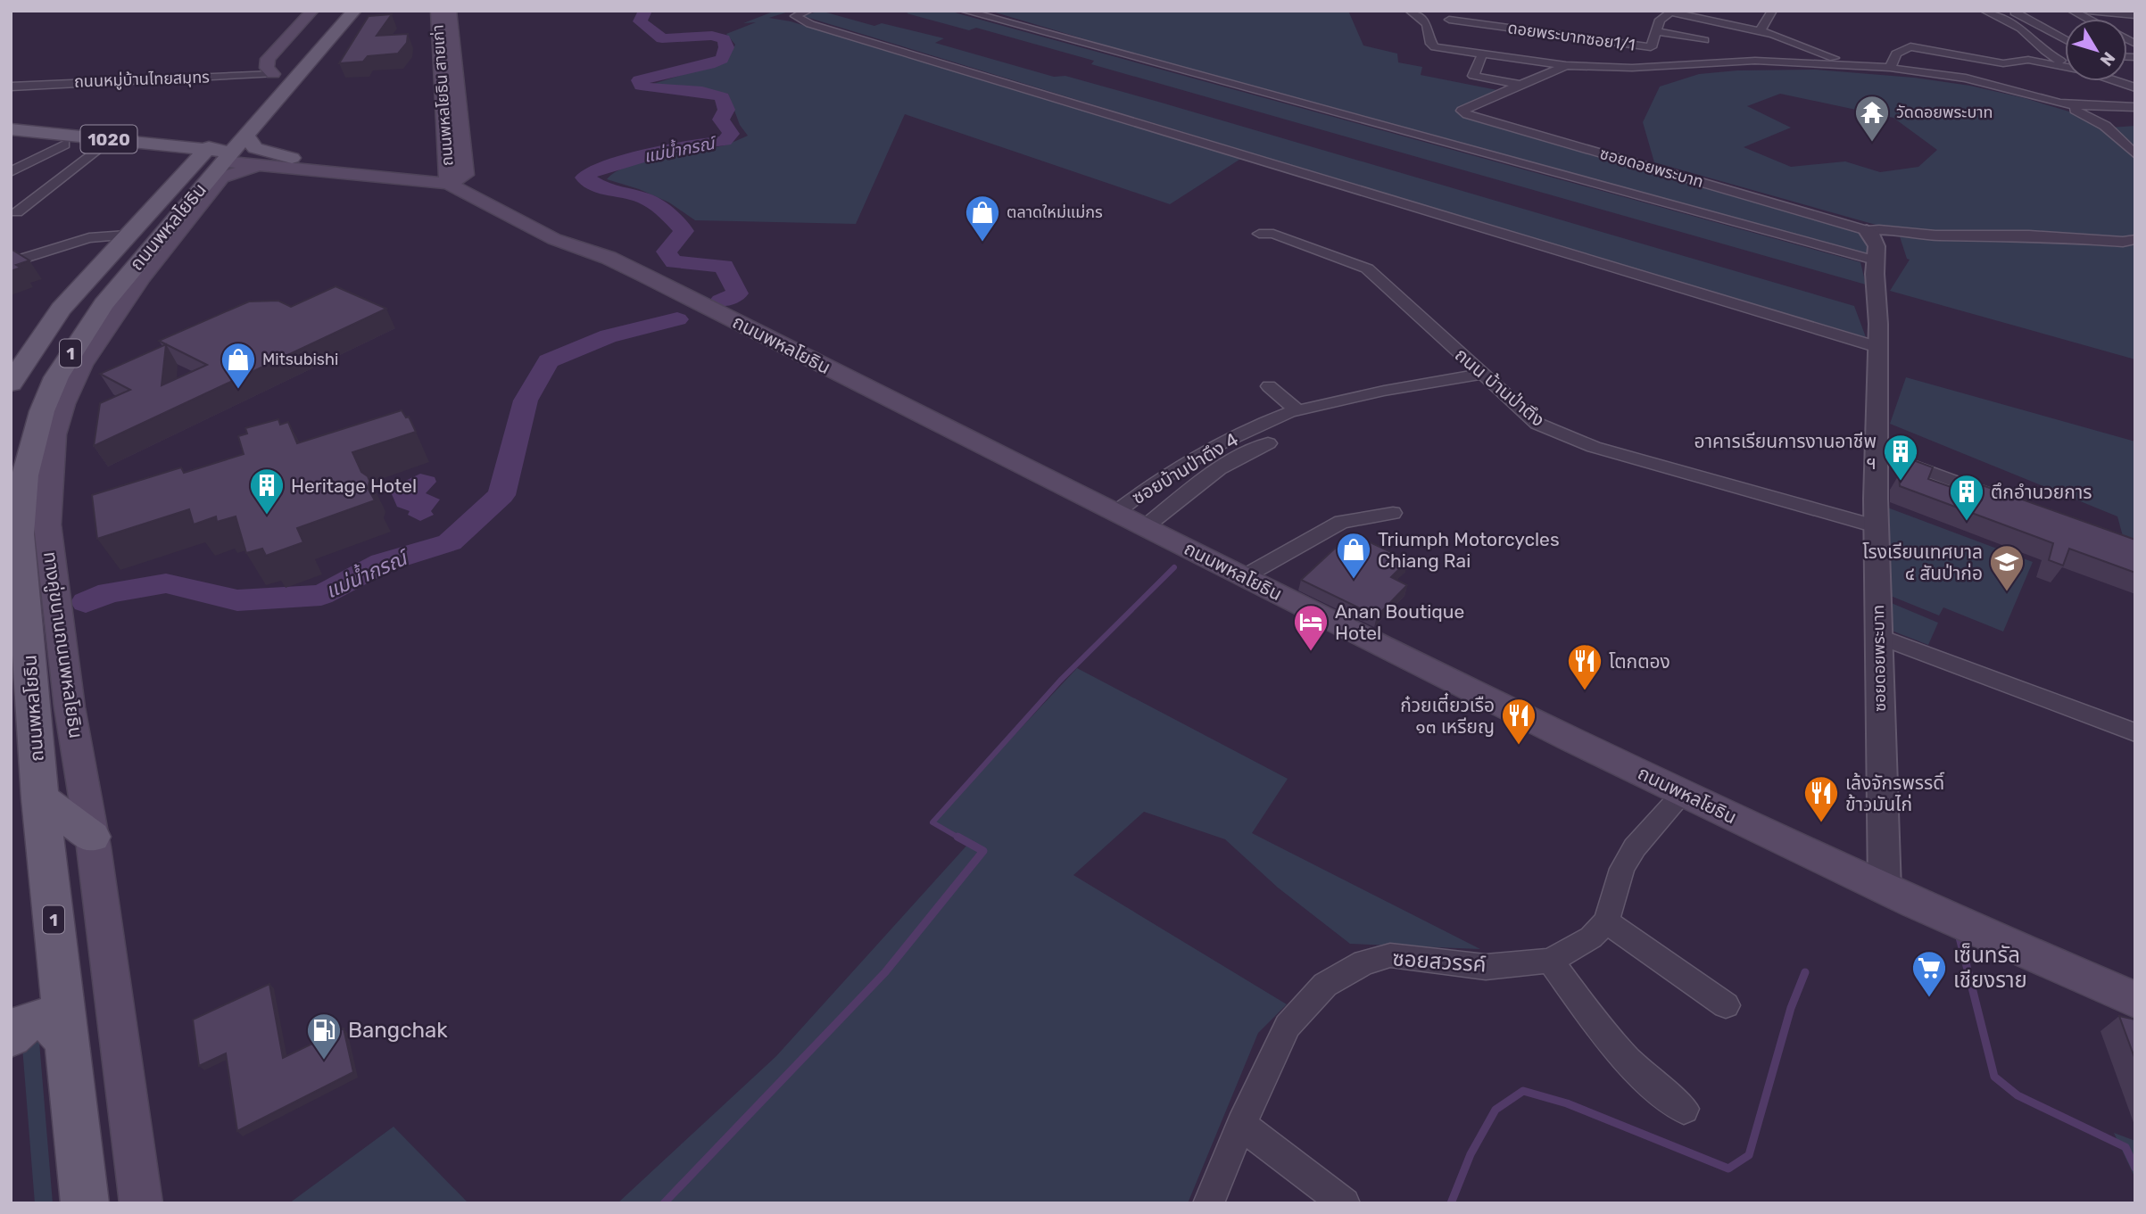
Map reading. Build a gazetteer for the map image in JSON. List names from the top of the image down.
{
  "streets": {
    "main road": [
      "ถนนพหลโยธิน สายเก่า",
      "1020",
      "ถนนพหลโยธิน",
      "1",
      "ทางคู่ขนานถนนพหลโยธิน"
    ],
    "street": [
      "ดอยพระบาทซอย1/1",
      "ถนนหมู่บ้านไทยสมุทร",
      "ซอยดอยพระบาท",
      "ถนน บ้านป่าตึง",
      "ซอยบ้านป่าตึง 4",
      "ซอยสวรรค์"
    ]
  },
  "crossings": [
    ["ถนนพหลโยธิน สายเก่า", "ถนนพหลโยธิน"],
    ["1020", "ถนนพหลโยธิน"],
    ["ซอยดอยพระบาท", "ถนนพหลโยธิน"],
    ["ซอยดอยพระบาท", "ถนน บ้านป่าตึง"],
    ["ถนนพหลโยธิน", "ซอยบ้านป่าตึง 4"],
    ["ถนนพหลโยธิน", "ทางคู่ขนานถนนพหลโยธิน"],
    ["ถนน บ้านป่าตึง", "ซอยบ้านป่าตึง 4"]
  ],
  "water": ["แม่น้ำกรณ์"],
  "places": {
    "temple": ["วัดดอยพระบาท"],
    "shop": ["ตลาดใหม่แม่กร", "Mitsubishi", "Triumph Motorcycles Chiang Rai"],
    "building": ["อาคารเรียนการงานอาชีพ ฯ", "Heritage Hotel", "ตึกอำนวยการ"],
    "school or university": ["โรงเรียนเทศบาล ๔ สันป่าก่อ"],
    "hotel": ["Anan Boutique Hotel"],
    "restaurant": ["โตกตอง", "ก๋วยเตี๋ยวเรือ ๑๓ เหรียญ", "เล้งจักรพรรดิ์ ข้าวมันไก่"],
    "supermarket": ["เซ็นทรัล เชียงราย"],
    "fuel station": ["Bangchak"]
  },
  "north": "bottom right"
}
